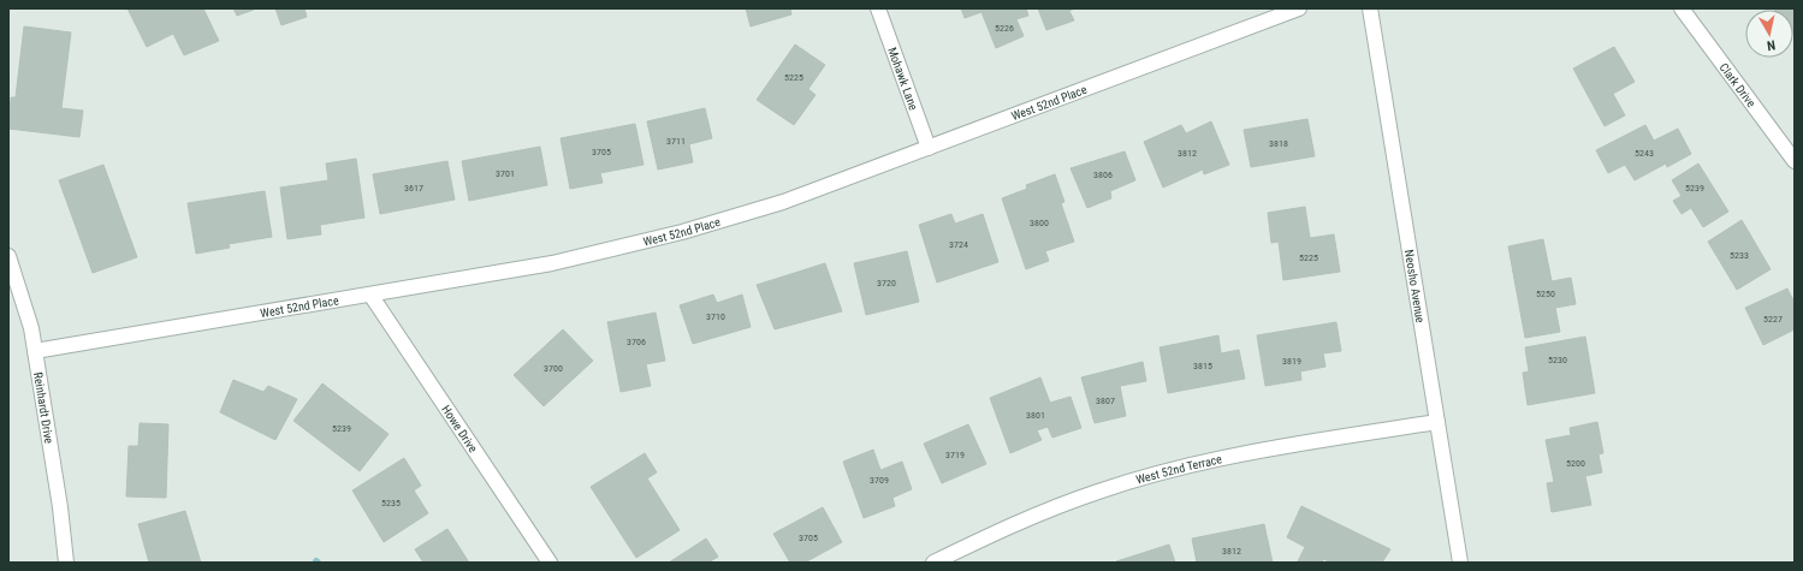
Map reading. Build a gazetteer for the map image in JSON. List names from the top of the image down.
{
  "streets": {
    "street": [
      "Mohawk Lane",
      "Clark Drive",
      "West 52nd Place",
      "Neosho Avenue",
      "Reinhardt Drive",
      "Howe Drive",
      "West 52nd Terrace"
    ]
  },
  "crossings": [
    ["Mohawk Lane", "West 52nd Place"],
    ["West 52nd Place", "Reinhardt Drive"],
    ["West 52nd Place", "Howe Drive"],
    ["Neosho Avenue", "West 52nd Terrace"]
  ],
  "house_numbers": [
    "5226",
    "5225",
    "3711",
    "3818",
    "3705",
    "3812",
    "5243",
    "3701",
    "3806",
    "3617",
    "5239",
    "3800",
    "3724",
    "5233",
    "5225",
    "3720",
    "5250",
    "3710",
    "5227",
    "3706",
    "5230",
    "3819",
    "3815",
    "3700",
    "3807",
    "3801",
    "5239",
    "3719",
    "5200",
    "3709",
    "5235",
    "3705",
    "3812"
  ],
  "north": "bottom"
}
